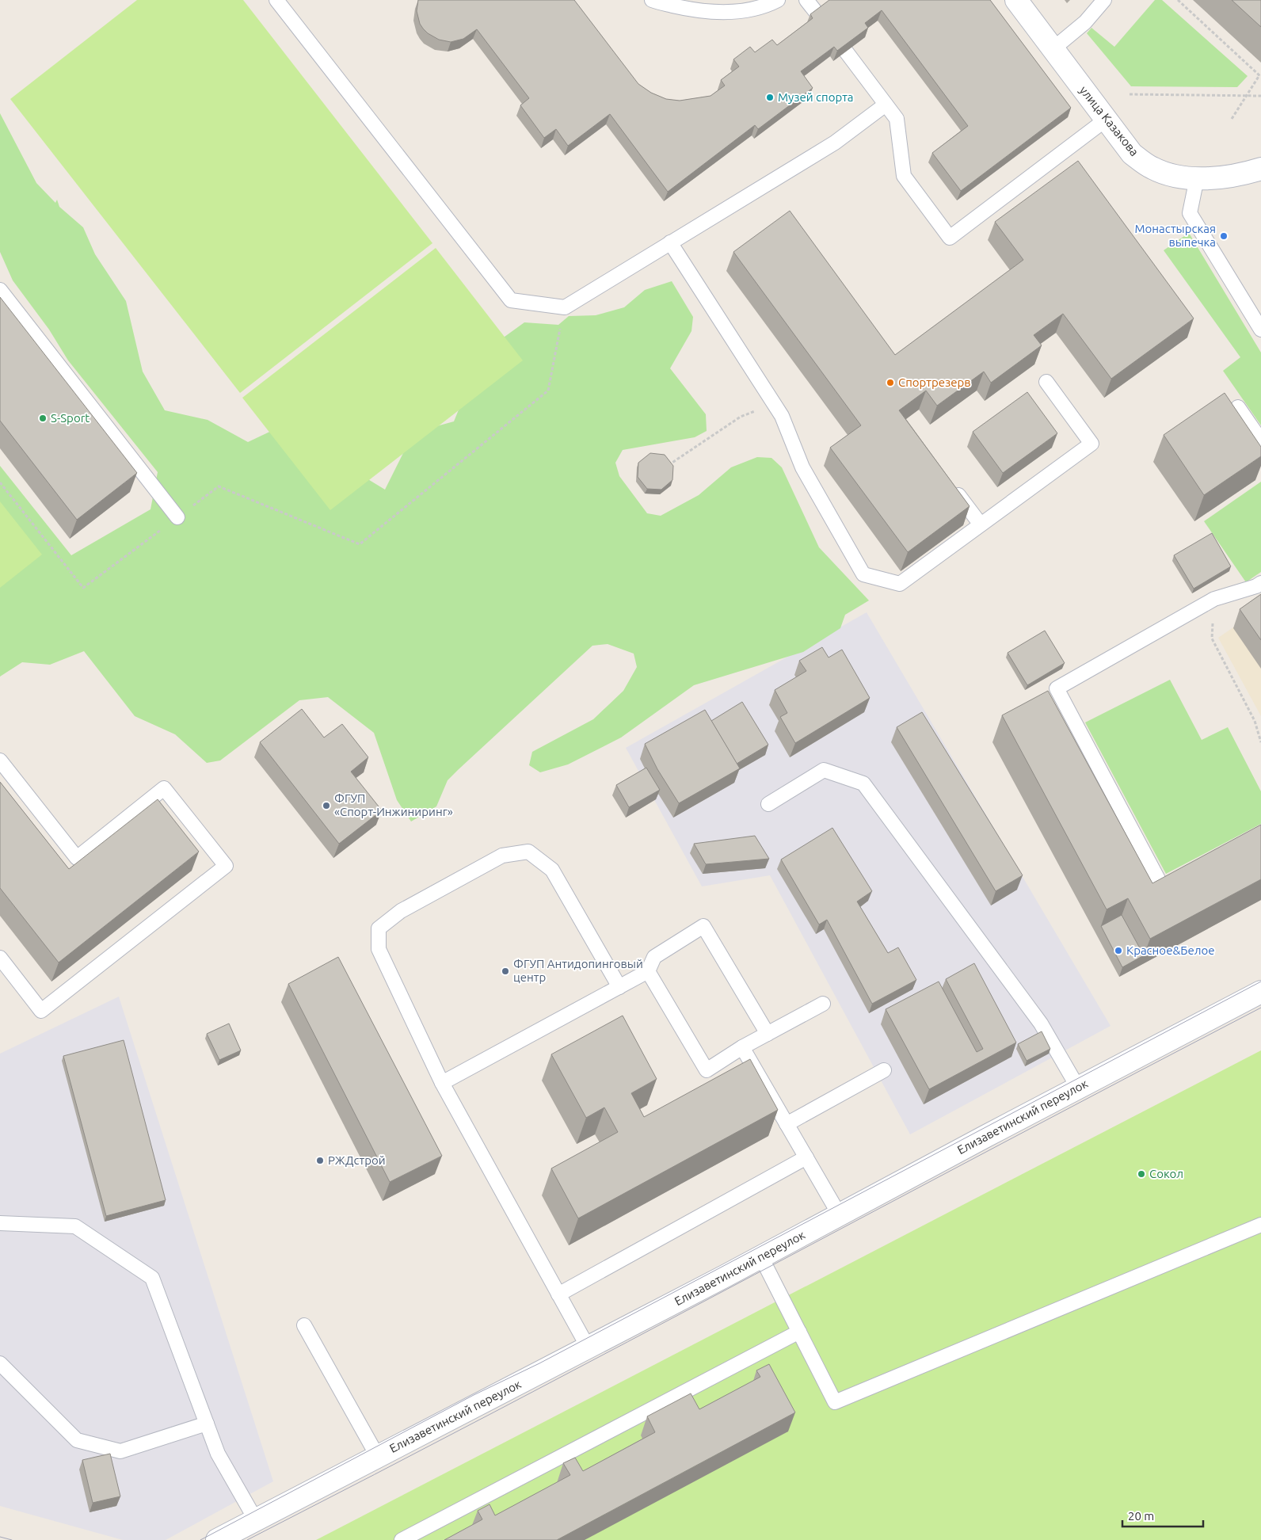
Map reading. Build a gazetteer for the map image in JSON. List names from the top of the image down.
{
  "streets": {
    "street": ["улица Казакова", "Елизаветинский переулок"]
  },
  "places": [
    "Музей спорта",
    "Монастырская выпечка",
    "Спортрезерв",
    "S-Sport",
    "ФГУП «Спорт-Инжиниринг»",
    "Красное&Белое",
    "ФГУП Антидопинговый центр",
    "РЖДстрой",
    "Сокол"
  ],
  "scale_bar": "20 m"
}
